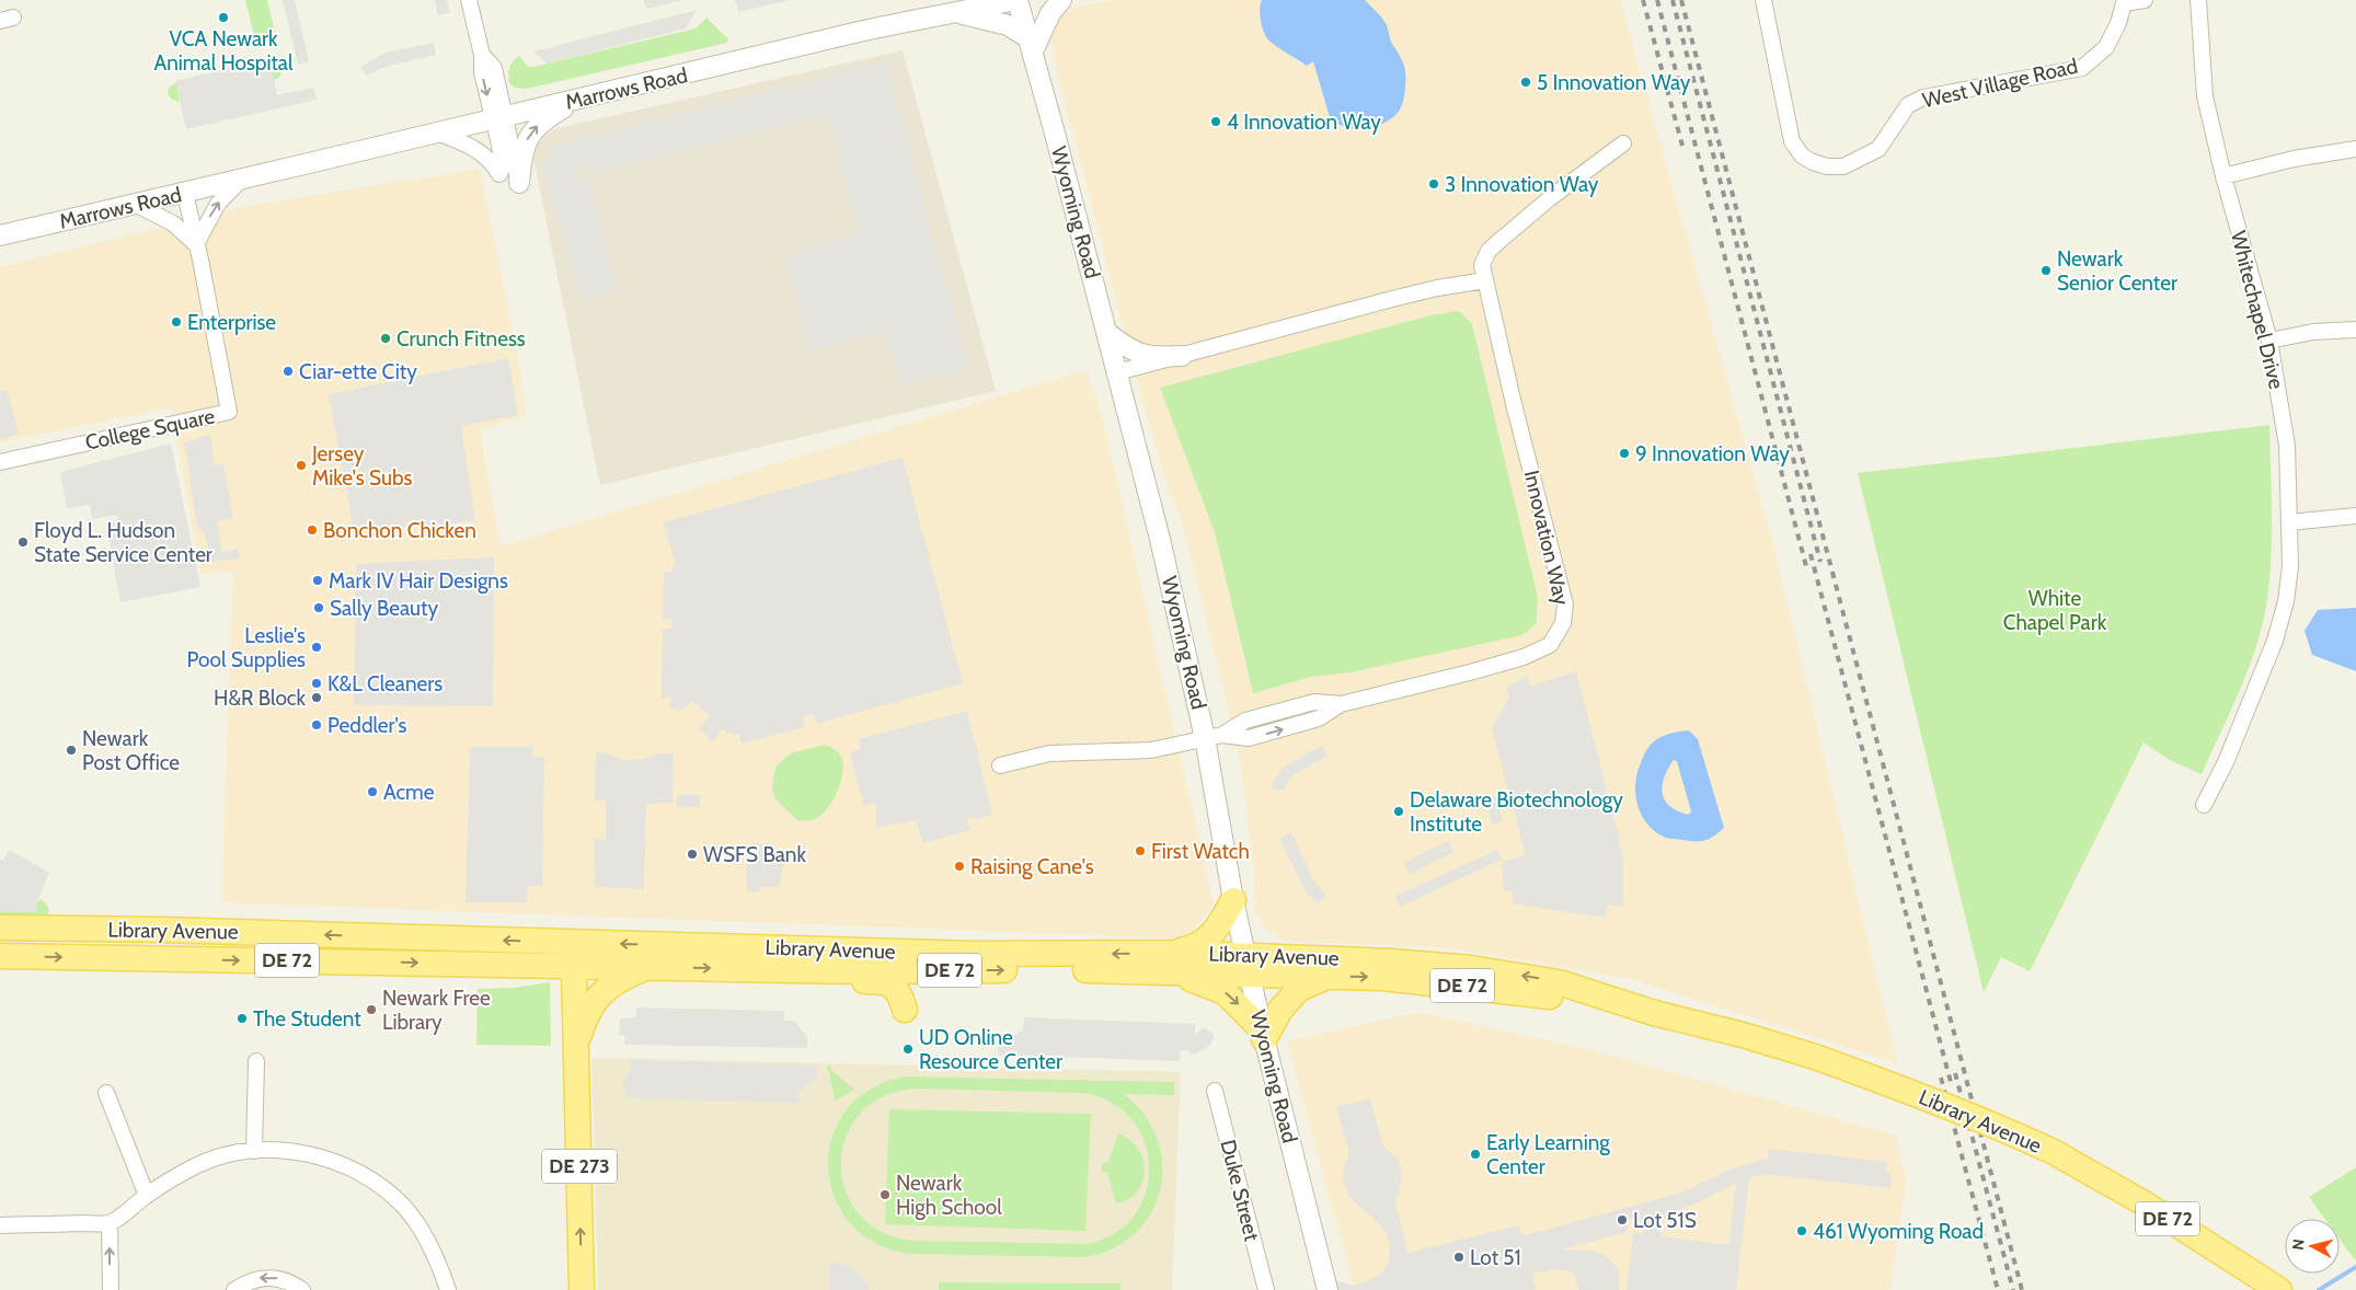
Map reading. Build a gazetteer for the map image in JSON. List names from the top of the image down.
{
  "streets": {
    "main road": ["Library Avenue", "DE 72", "DE 273"],
    "street": [
      "West Village Road",
      "Marrows Road",
      "Wyoming Road",
      "Whitechapel Drive",
      "College Square",
      "Innovation Way",
      "Duke Street"
    ]
  },
  "crossings": [
    ["Marrows Road", "Wyoming Road"],
    ["Marrows Road", "College Square"],
    ["Wyoming Road", "Innovation Way"],
    ["Wyoming Road", "Library Avenue"],
    ["Library Avenue", "DE 273"]
  ],
  "parks": ["White Chapel Park"],
  "places": [
    "VCA Newark Animal Hospital",
    "5 Innovation Way",
    "4 Innovation Way",
    "3 Innovation Way",
    "Newark Senior Center",
    "Enterprise",
    "Crunch Fitness",
    "Ciar-ette City",
    "9 Innovation Way",
    "Jersey Mike's Subs",
    "Bonchon Chicken",
    "Floyd L. Hudson State Service Center",
    "Mark IV Hair Designs",
    "Sally Beauty",
    "Leslie's Pool Supplies",
    "K&L Cleaners",
    "H&R Block",
    "Peddler's",
    "Newark Post Office",
    "Acme",
    "Delaware Biotechnology Institute",
    "First Watch",
    "WSFS Bank",
    "Raising Cane's",
    "Newark Free Library",
    "The Student",
    "UD Online Resource Center",
    "Early Learning Center",
    "Newark High School",
    "Lot 51S",
    "461 Wyoming Road",
    "Lot 51"
  ],
  "north": "left"
}
